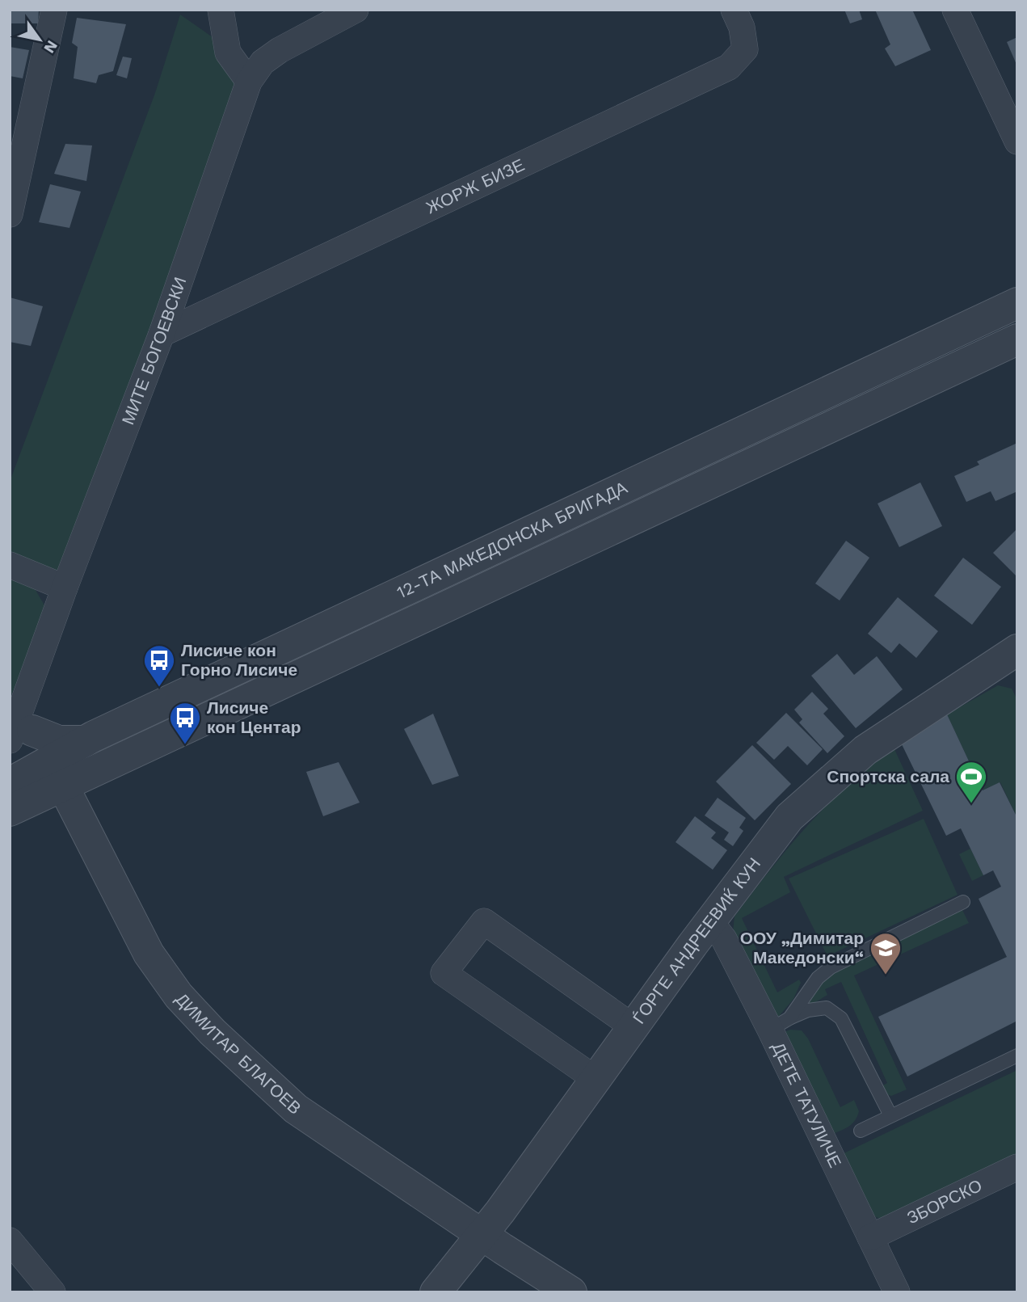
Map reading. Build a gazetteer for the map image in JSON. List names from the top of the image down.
{
  "streets": {
    "street": [
      "ЖОРЖ БИЗЕ",
      "МИТЕ БОГОЕВСКИ",
      "12-ТА МАКЕДОНСКА БРИГАДА",
      "ЃОРГЕ АНДРЕЕВИЌ КУН",
      "ДИМИТАР БЛАГОЕВ",
      "ДЕТЕ ТАТУЛИЧЕ",
      "ЗБОРСКО"
    ]
  },
  "crossings": [
    ["ЖОРЖ БИЗЕ", "МИТЕ БОГОЕВСКИ"],
    ["МИТЕ БОГОЕВСКИ", "ДИМИТАР БЛАГОЕВ"],
    ["12-ТА МАКЕДОНСКА БРИГАДА", "ДИМИТАР БЛАГОЕВ"],
    ["ЃОРГЕ АНДРЕЕВИЌ КУН", "ДИМИТАР БЛАГОЕВ"],
    ["ЃОРГЕ АНДРЕЕВИЌ КУН", "ДЕТЕ ТАТУЛИЧЕ"],
    ["ДЕТЕ ТАТУЛИЧЕ", "ЗБОРСКО"]
  ],
  "places": {
    "bus stop": ["Лисиче кон Горно Лисиче", "Лисиче кон Центар"],
    "sports": ["Спортска сала"],
    "school or university": ["ООУ „Димитар Македонски“"]
  },
  "north": "bottom right"
}
